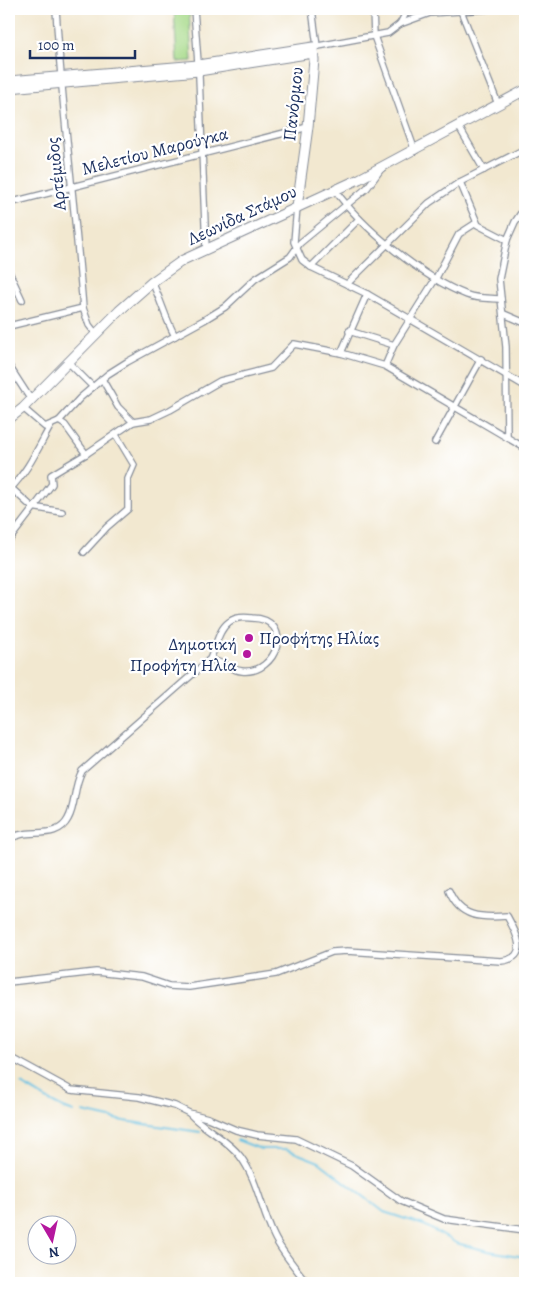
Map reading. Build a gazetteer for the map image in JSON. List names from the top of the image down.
{
  "streets": {
    "main road": ["Πανόρμου", "Λεωνίδα Στάμου"],
    "street": ["Μελετίου Μαρούγκα", "Αρτέμιδος"]
  },
  "crossings": [
    ["Πανόρμου", "Μελετίου Μαρούγκα"],
    ["Πανόρμου", "Λεωνίδα Στάμου"],
    ["Μελετίου Μαρούγκα", "Αρτέμιδος"],
    ["Αρτέμιδος", "Λεωνίδα Στάμου"]
  ],
  "places": ["Προφήτης Ηλίας", "Δημοτική Προφήτη Ηλία"],
  "scale_bar": "100 m",
  "north": "bottom"
}
